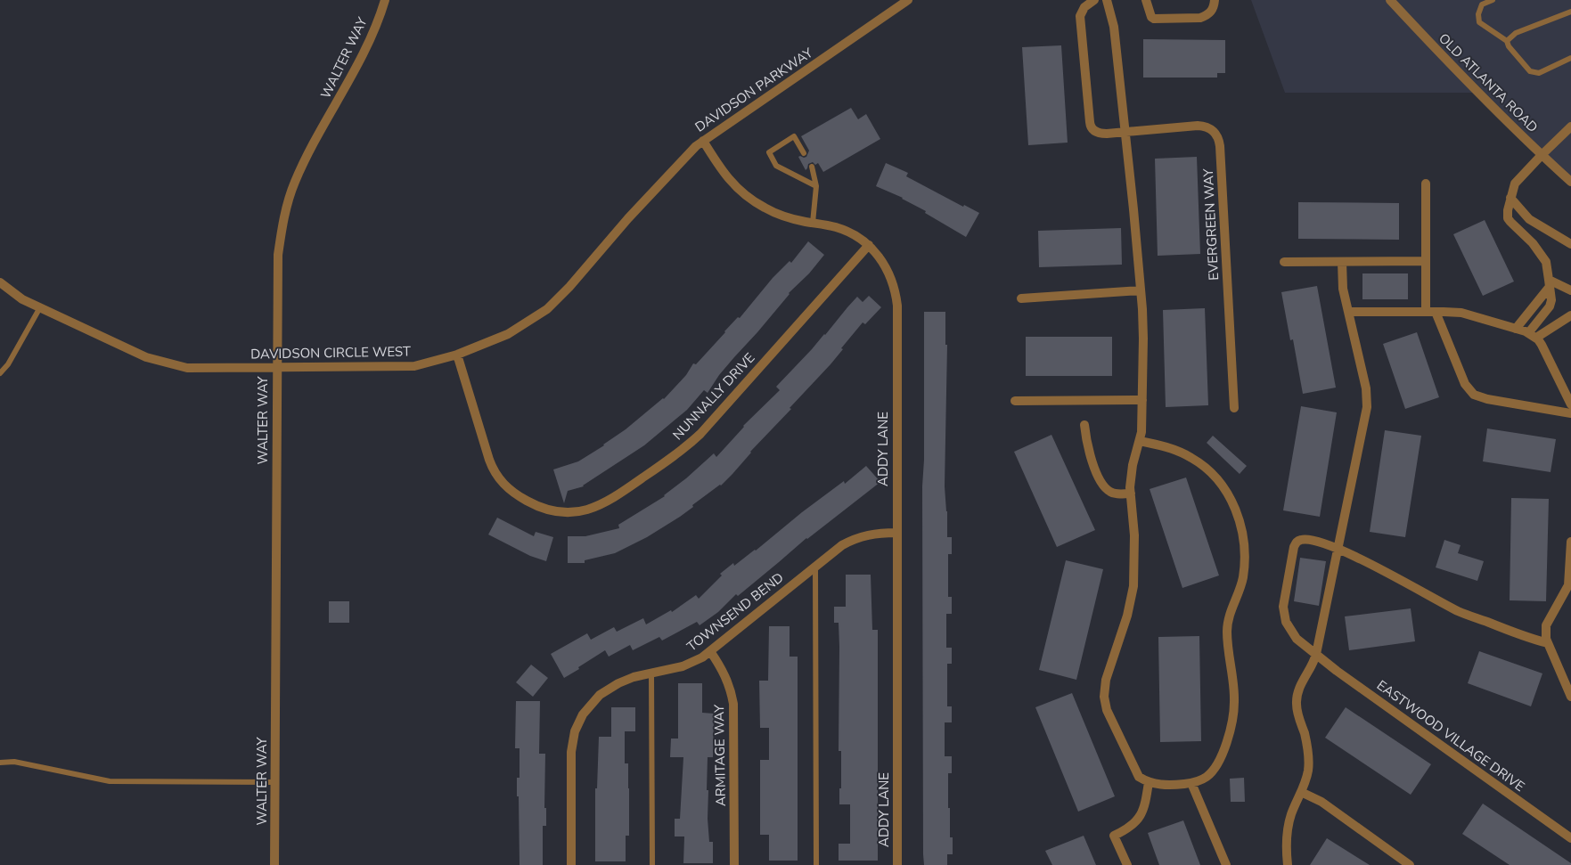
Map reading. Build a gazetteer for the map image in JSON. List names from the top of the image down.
{
  "streets": {
    "street": [
      "WALTER WAY",
      "OLD ATLANTA ROAD",
      "DAVIDSON PARKWAY",
      "EVERGREEN WAY",
      "DAVIDSON CIRCLE WEST",
      "NUNNALLY DRIVE",
      "ADDY LANE",
      "TOWNSEND BEND",
      "EASTWOOD VILLAGE DRIVE",
      "ARMITAGE WAY"
    ]
  },
  "crossings": [
    ["WALTER WAY", "DAVIDSON CIRCLE WEST"],
    ["DAVIDSON PARKWAY", "DAVIDSON CIRCLE WEST"],
    ["DAVIDSON PARKWAY", "ADDY LANE"],
    ["DAVIDSON CIRCLE WEST", "NUNNALLY DRIVE"],
    ["NUNNALLY DRIVE", "ADDY LANE"],
    ["ADDY LANE", "TOWNSEND BEND"],
    ["TOWNSEND BEND", "ARMITAGE WAY"]
  ]
}
